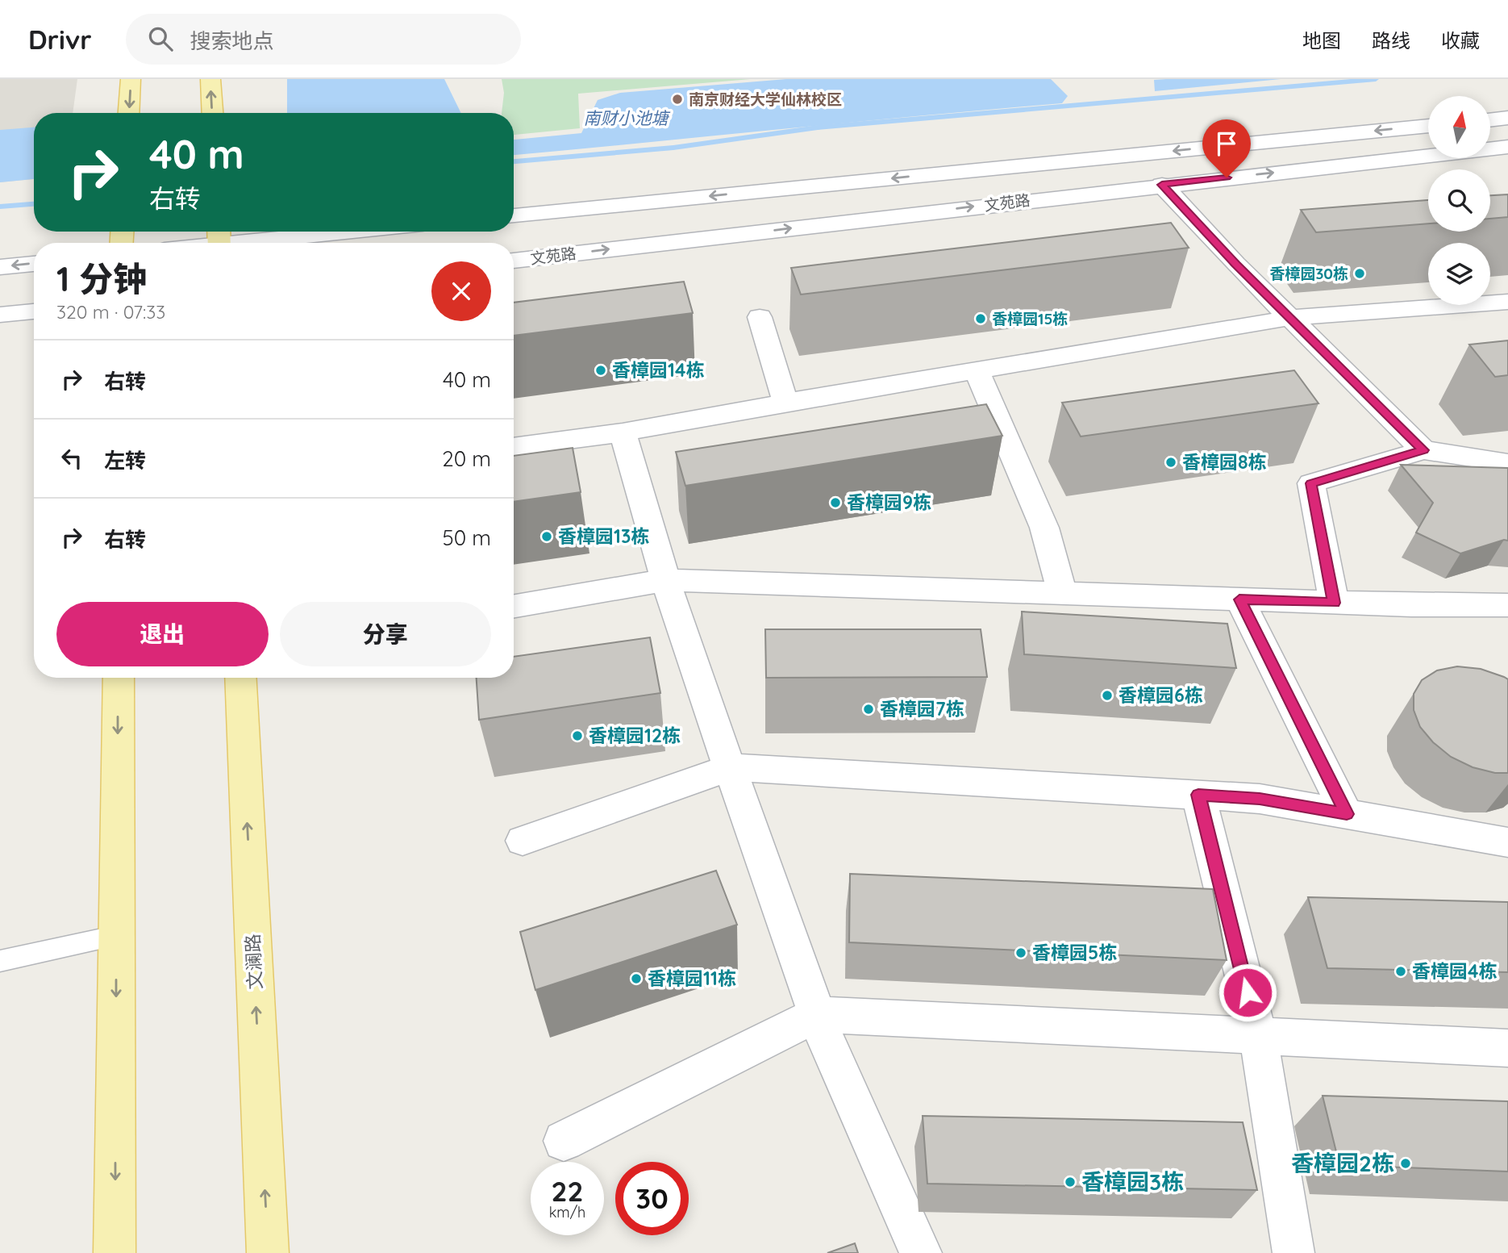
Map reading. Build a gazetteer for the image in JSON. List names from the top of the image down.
{
  "streets": {
    "main road": ["文澜路"],
    "street": ["文苑路"]
  },
  "water": ["南财小池塘"],
  "places": [
    "南京财经大学仙林校区",
    "香樟园30栋",
    "香樟园15栋",
    "香樟园14栋",
    "香樟园8栋",
    "香樟园9栋",
    "香樟园13栋",
    "香樟园6栋",
    "香樟园7栋",
    "香樟园12栋",
    "香樟园5栋",
    "香樟园4栋",
    "香樟园11栋",
    "香樟园2栋",
    "香樟园3栋"
  ],
  "north": "top",
  "page": {
    "header": "Drivr",
    "search": "搜索地点",
    "nav": ["地图", "路线", "收藏"],
    "turn": ["40 m", "右转"],
    "heading": ["1 分钟", "320 m · 07:33"],
    "list": [
      {
        "name": "右转",
        "value": "40 m"
      },
      {
        "name": "左转",
        "value": "20 m"
      },
      {
        "name": "右转",
        "value": "50 m"
      }
    ],
    "buttons": ["退出", "分享"],
    "speed": "22 km/h",
    "limit": "30"
  }
}
